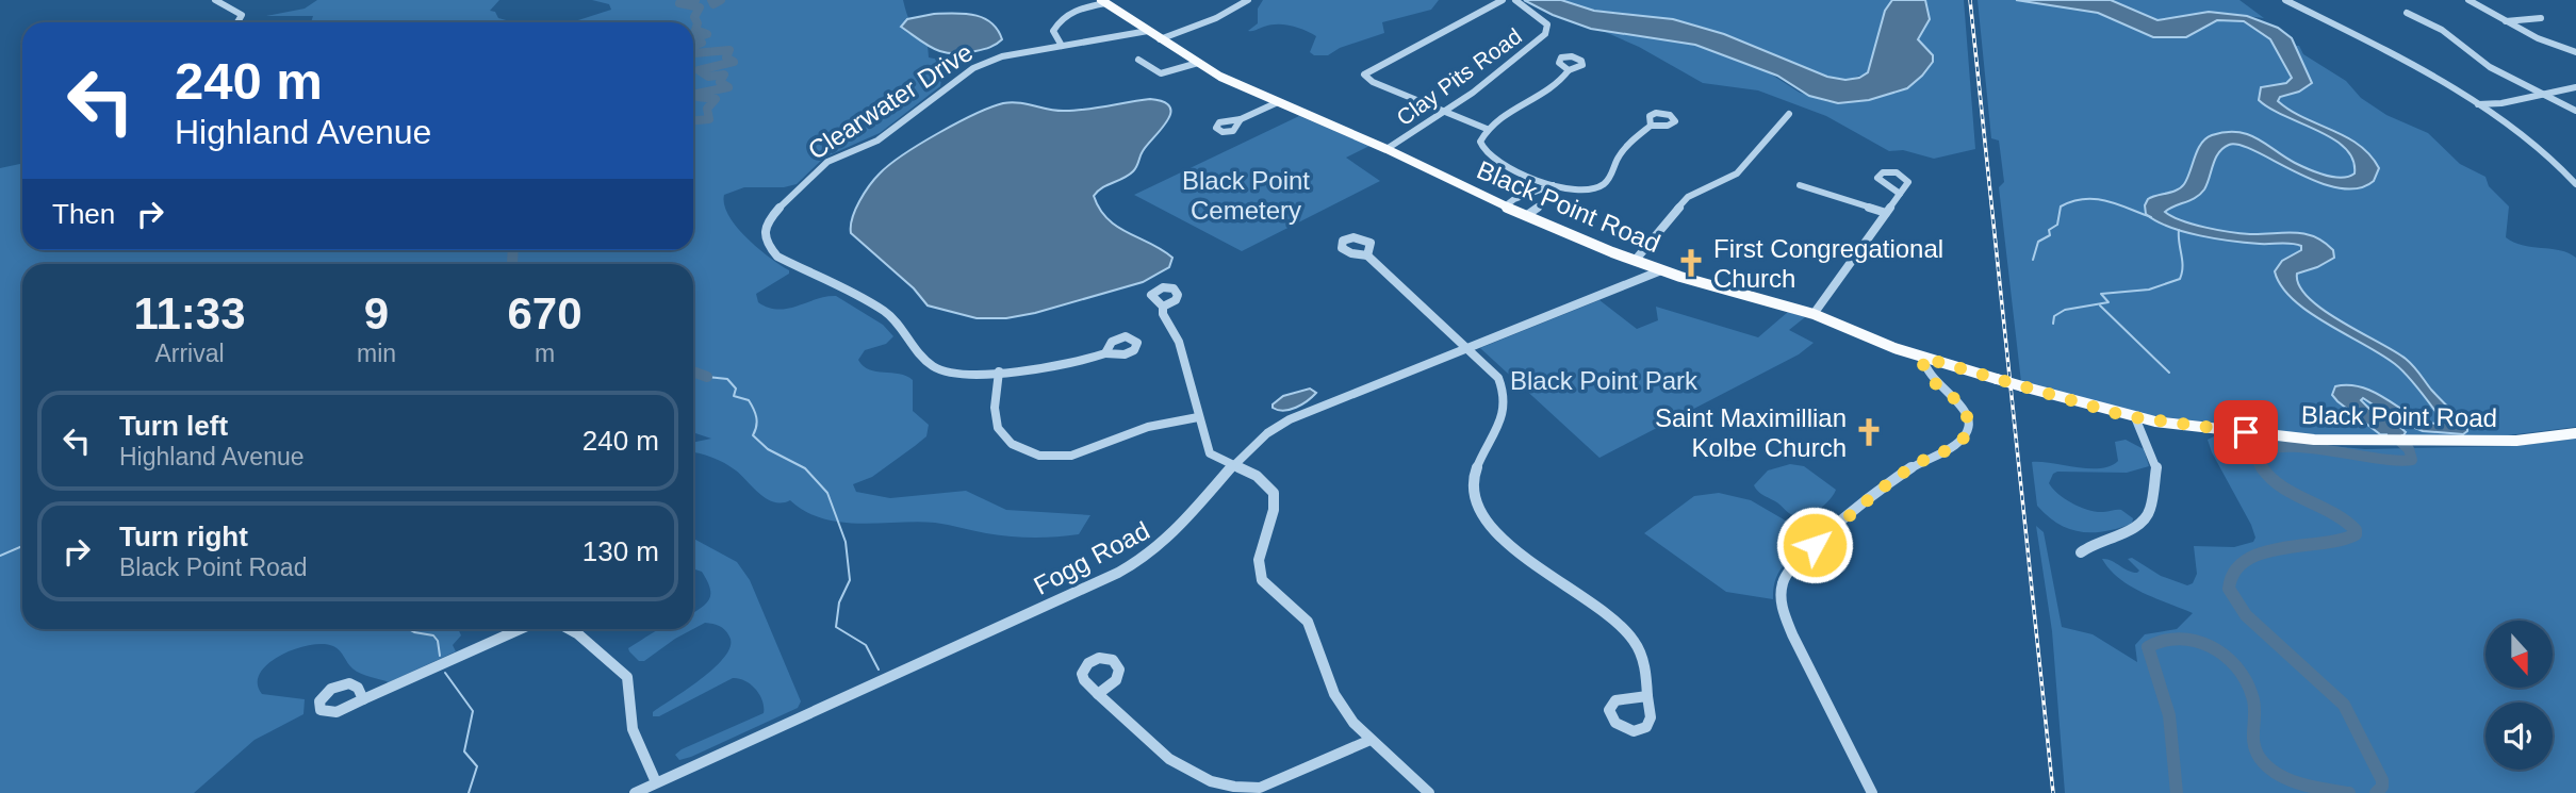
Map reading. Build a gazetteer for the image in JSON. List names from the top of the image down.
{
  "streets": {
    "main road": ["Black Point Road"],
    "street": ["Clay Pits Road", "Clearwater Drive", "Fogg Road"]
  },
  "crossings": [
    ["Clay Pits Road", "Black Point Road"],
    ["Clearwater Drive", "Black Point Road"],
    ["Black Point Road", "Fogg Road"]
  ],
  "parks": ["Black Point Cemetery", "Black Point Park"],
  "places": {
    "church": ["First Congregational Church", "Saint Maximillian Kolbe Church"]
  },
  "north": "bottom",
  "page": {
    "turn": ["240 m", "Highland Avenue"],
    "then": "Then",
    "eta": [
      "11:33",
      "Arrival",
      "9",
      "min",
      "670",
      "m"
    ],
    "list": [
      {
        "name": "Turn left",
        "note": "Highland Avenue",
        "value": "240 m"
      },
      {
        "name": "Turn right",
        "note": "Black Point Road",
        "value": "130 m"
      }
    ]
  }
}
